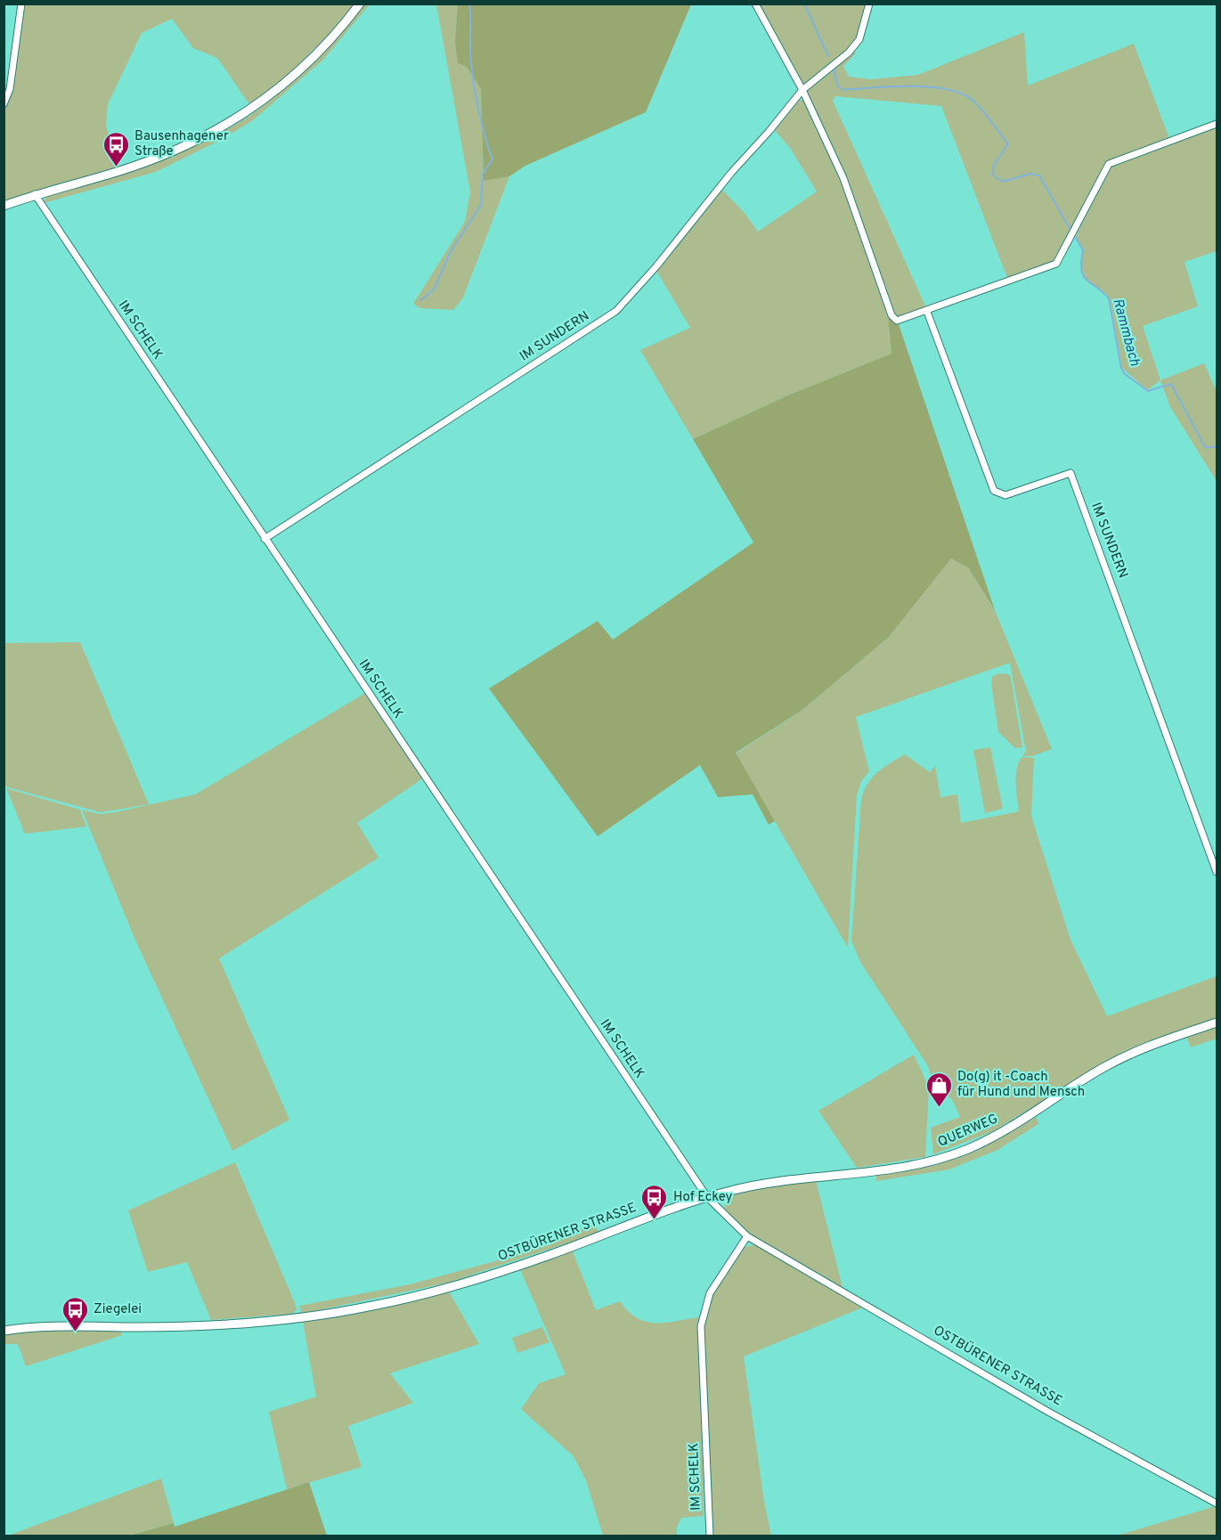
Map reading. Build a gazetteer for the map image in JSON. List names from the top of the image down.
{
  "streets": {
    "street": [
      "IM SCHELK",
      "IM SUNDERN",
      "QUERWEG",
      "OSTBÜRENER STRASSE"
    ]
  },
  "crossings": [
    ["IM SCHELK", "IM SUNDERN"],
    ["IM SCHELK", "QUERWEG"],
    ["IM SCHELK", "OSTBÜRENER STRASSE"],
    ["QUERWEG", "OSTBÜRENER STRASSE"]
  ],
  "water": ["Rammbach"],
  "places": {
    "bus stop": ["Bausenhagener Straße", "Hof Eckey", "Ziegelei"],
    "shop": ["Do(g) it -Coach für Hund und Mensch"]
  }
}
